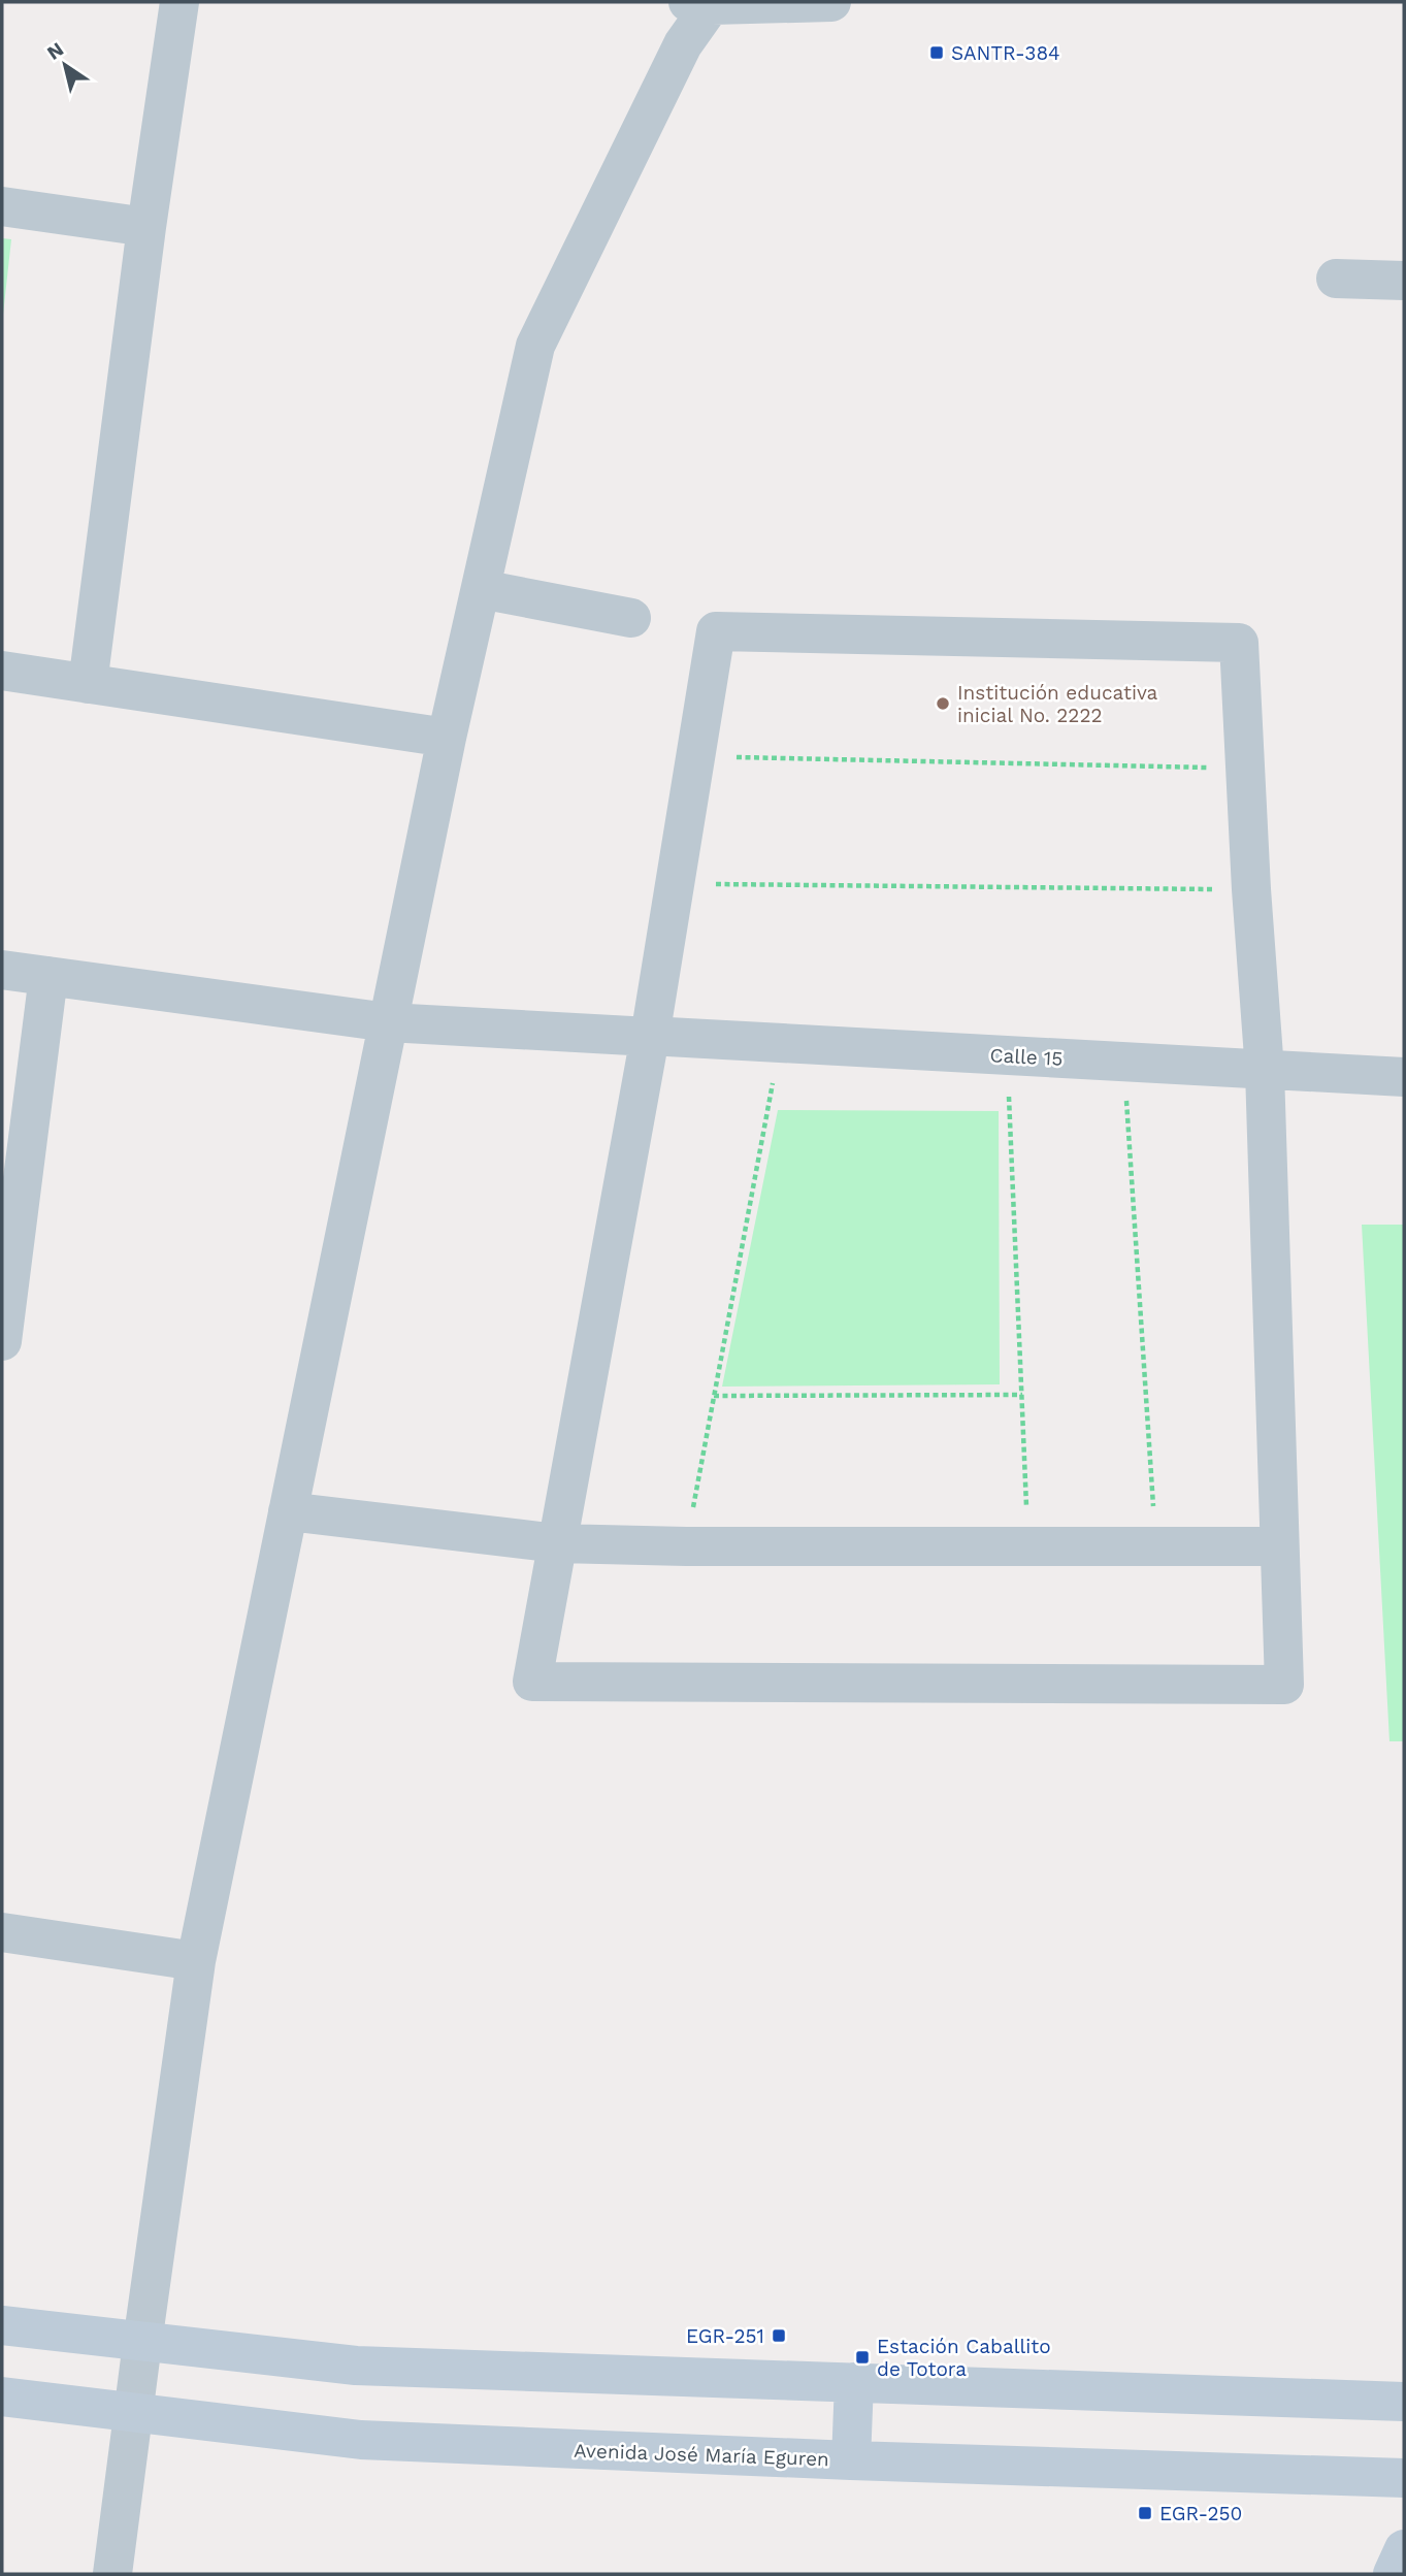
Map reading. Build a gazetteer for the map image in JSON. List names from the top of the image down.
{
  "streets": {
    "main road": ["Avenida José María Eguren"],
    "street": ["Calle 15"]
  },
  "places": {
    "transit": [
      "SANTR-384",
      "EGR-251",
      "Estación Caballito de Totora",
      "EGR-250"
    ],
    "other": ["Institución educativa inicial No. 2222"]
  },
  "north": "top left"
}
